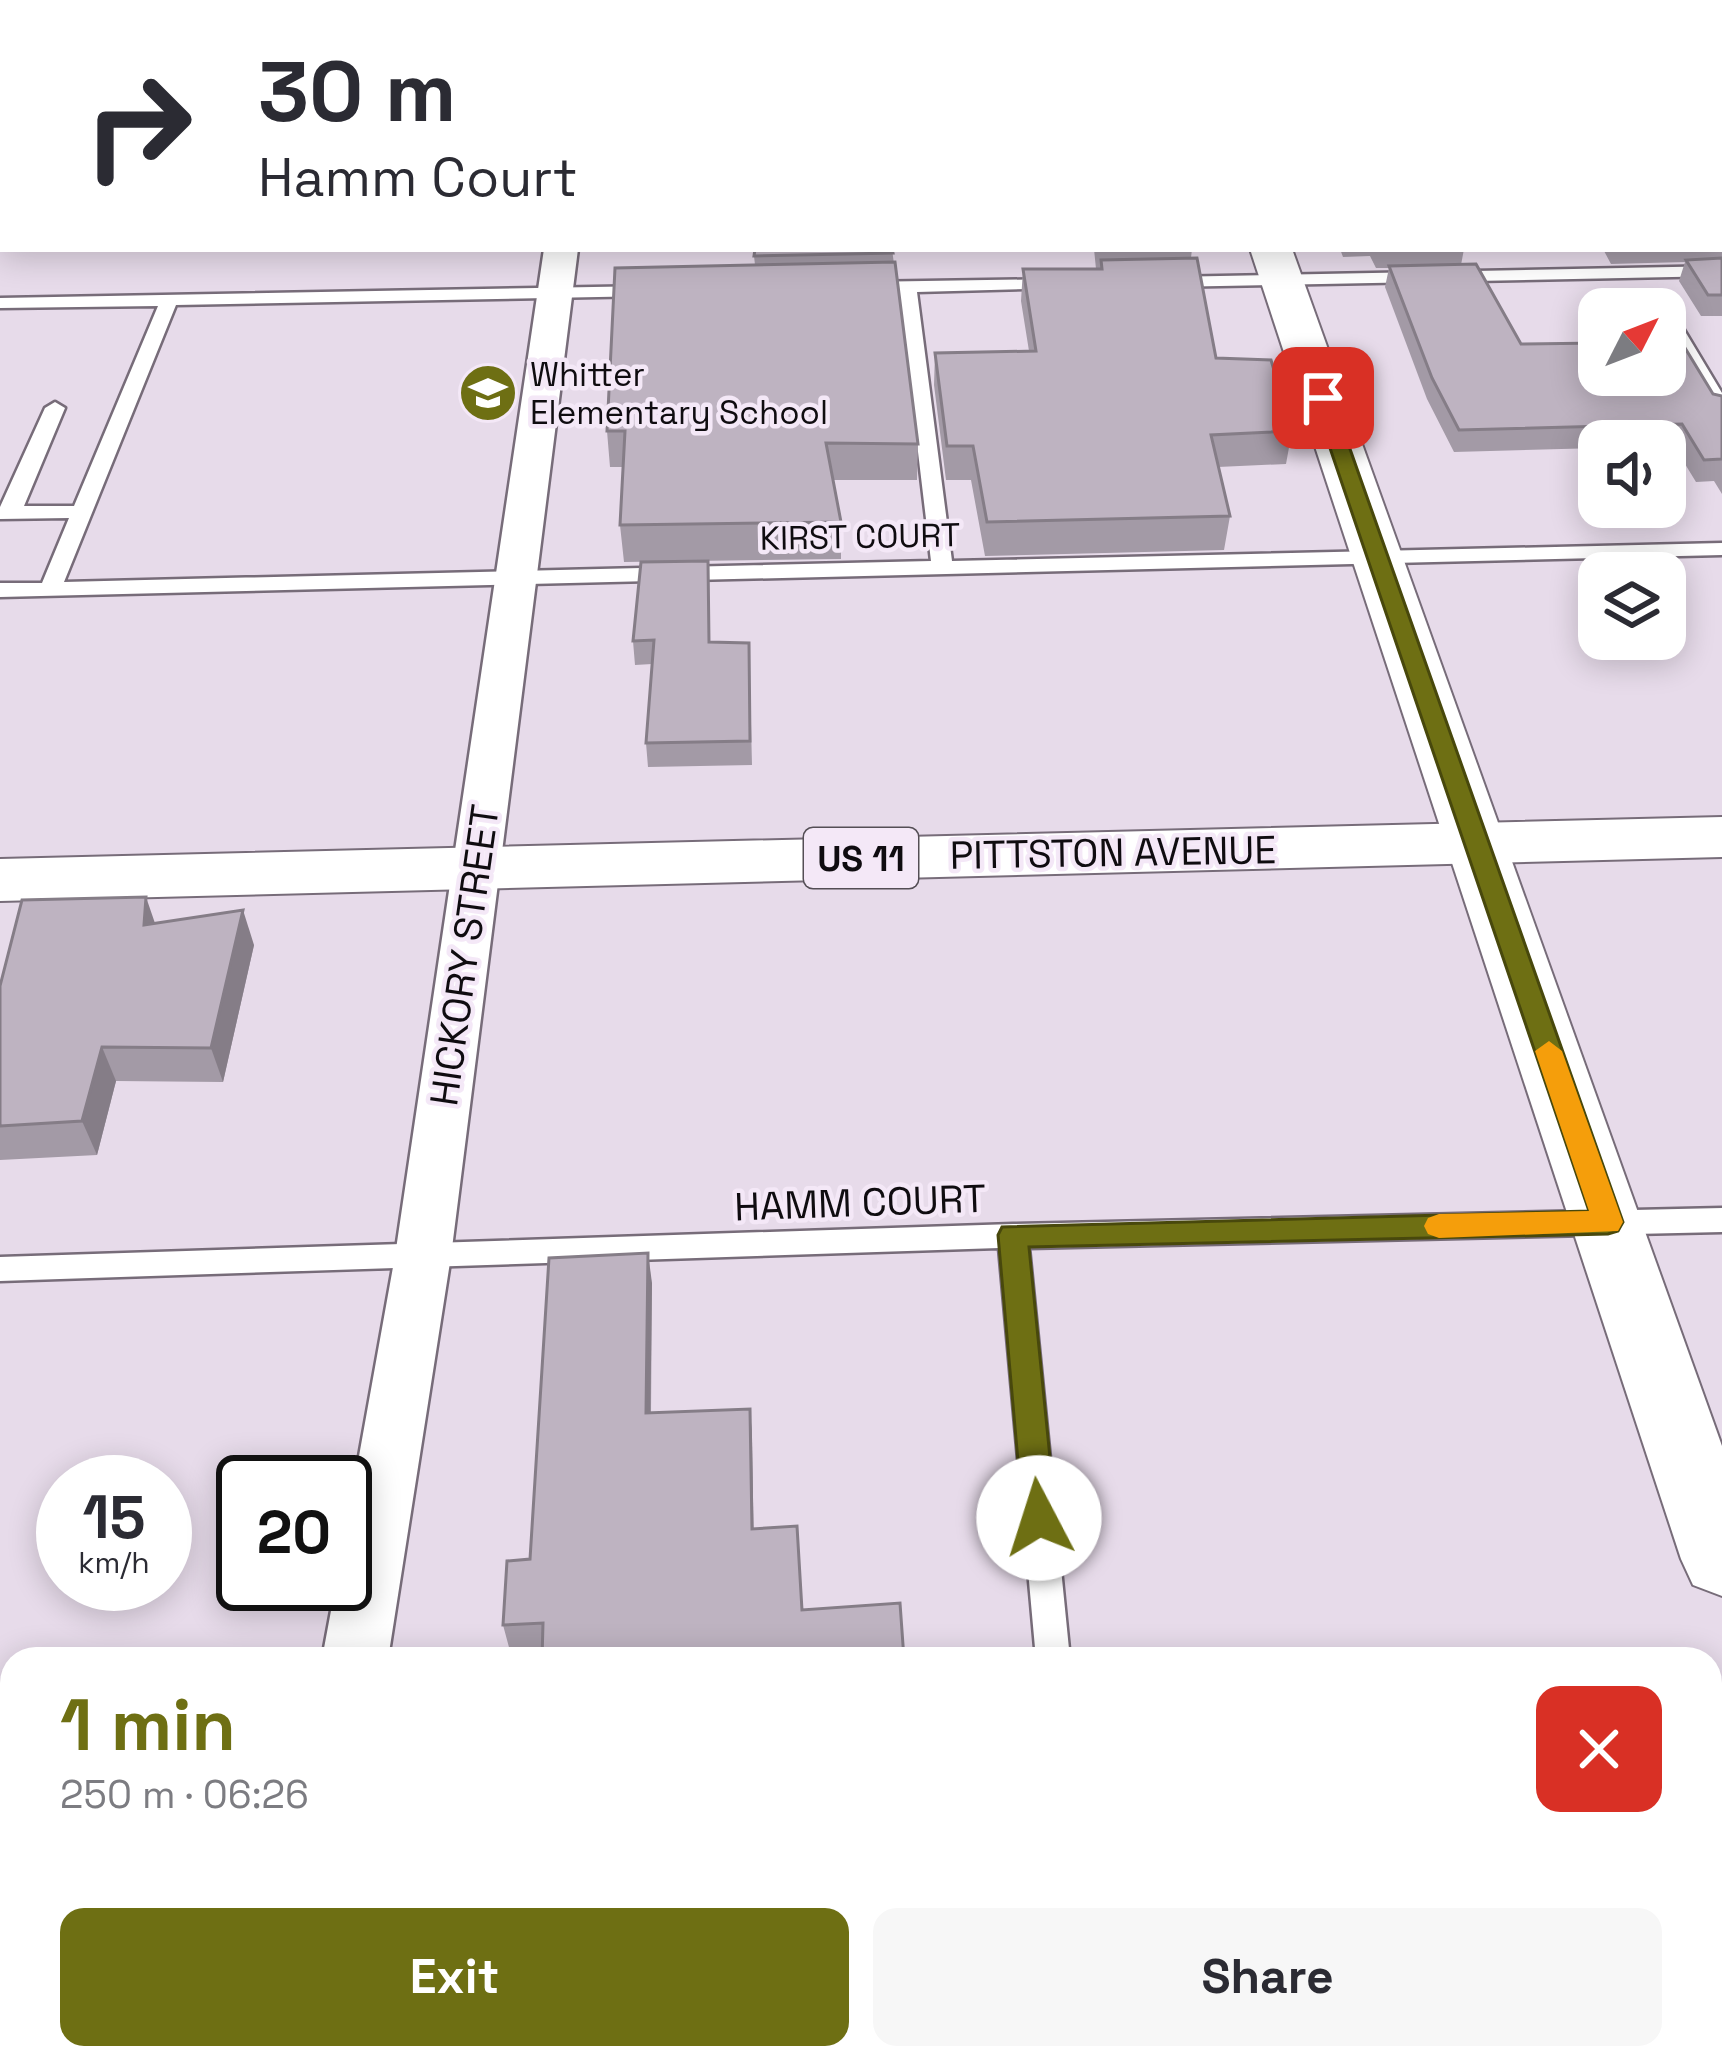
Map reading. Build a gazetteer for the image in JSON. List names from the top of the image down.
{
  "streets": {
    "main road": ["PITTSTON AVENUE", "US 11"],
    "street": ["HICKORY STREET"],
    "lane": ["KIRST COURT", "HAMM COURT"]
  },
  "crossings": [
    ["KIRST COURT", "HICKORY STREET"],
    ["PITTSTON AVENUE", "HICKORY STREET"],
    ["HICKORY STREET", "HAMM COURT"]
  ],
  "places": {
    "school or university": ["Whitter Elementary School"]
  },
  "north": "top right",
  "page": {
    "turn": ["30 m", "Hamm Court"],
    "speed": "15 km/h",
    "limit": "20",
    "heading": ["1 min", "250 m · 06:26"],
    "buttons": ["Exit", "Share"]
  }
}
